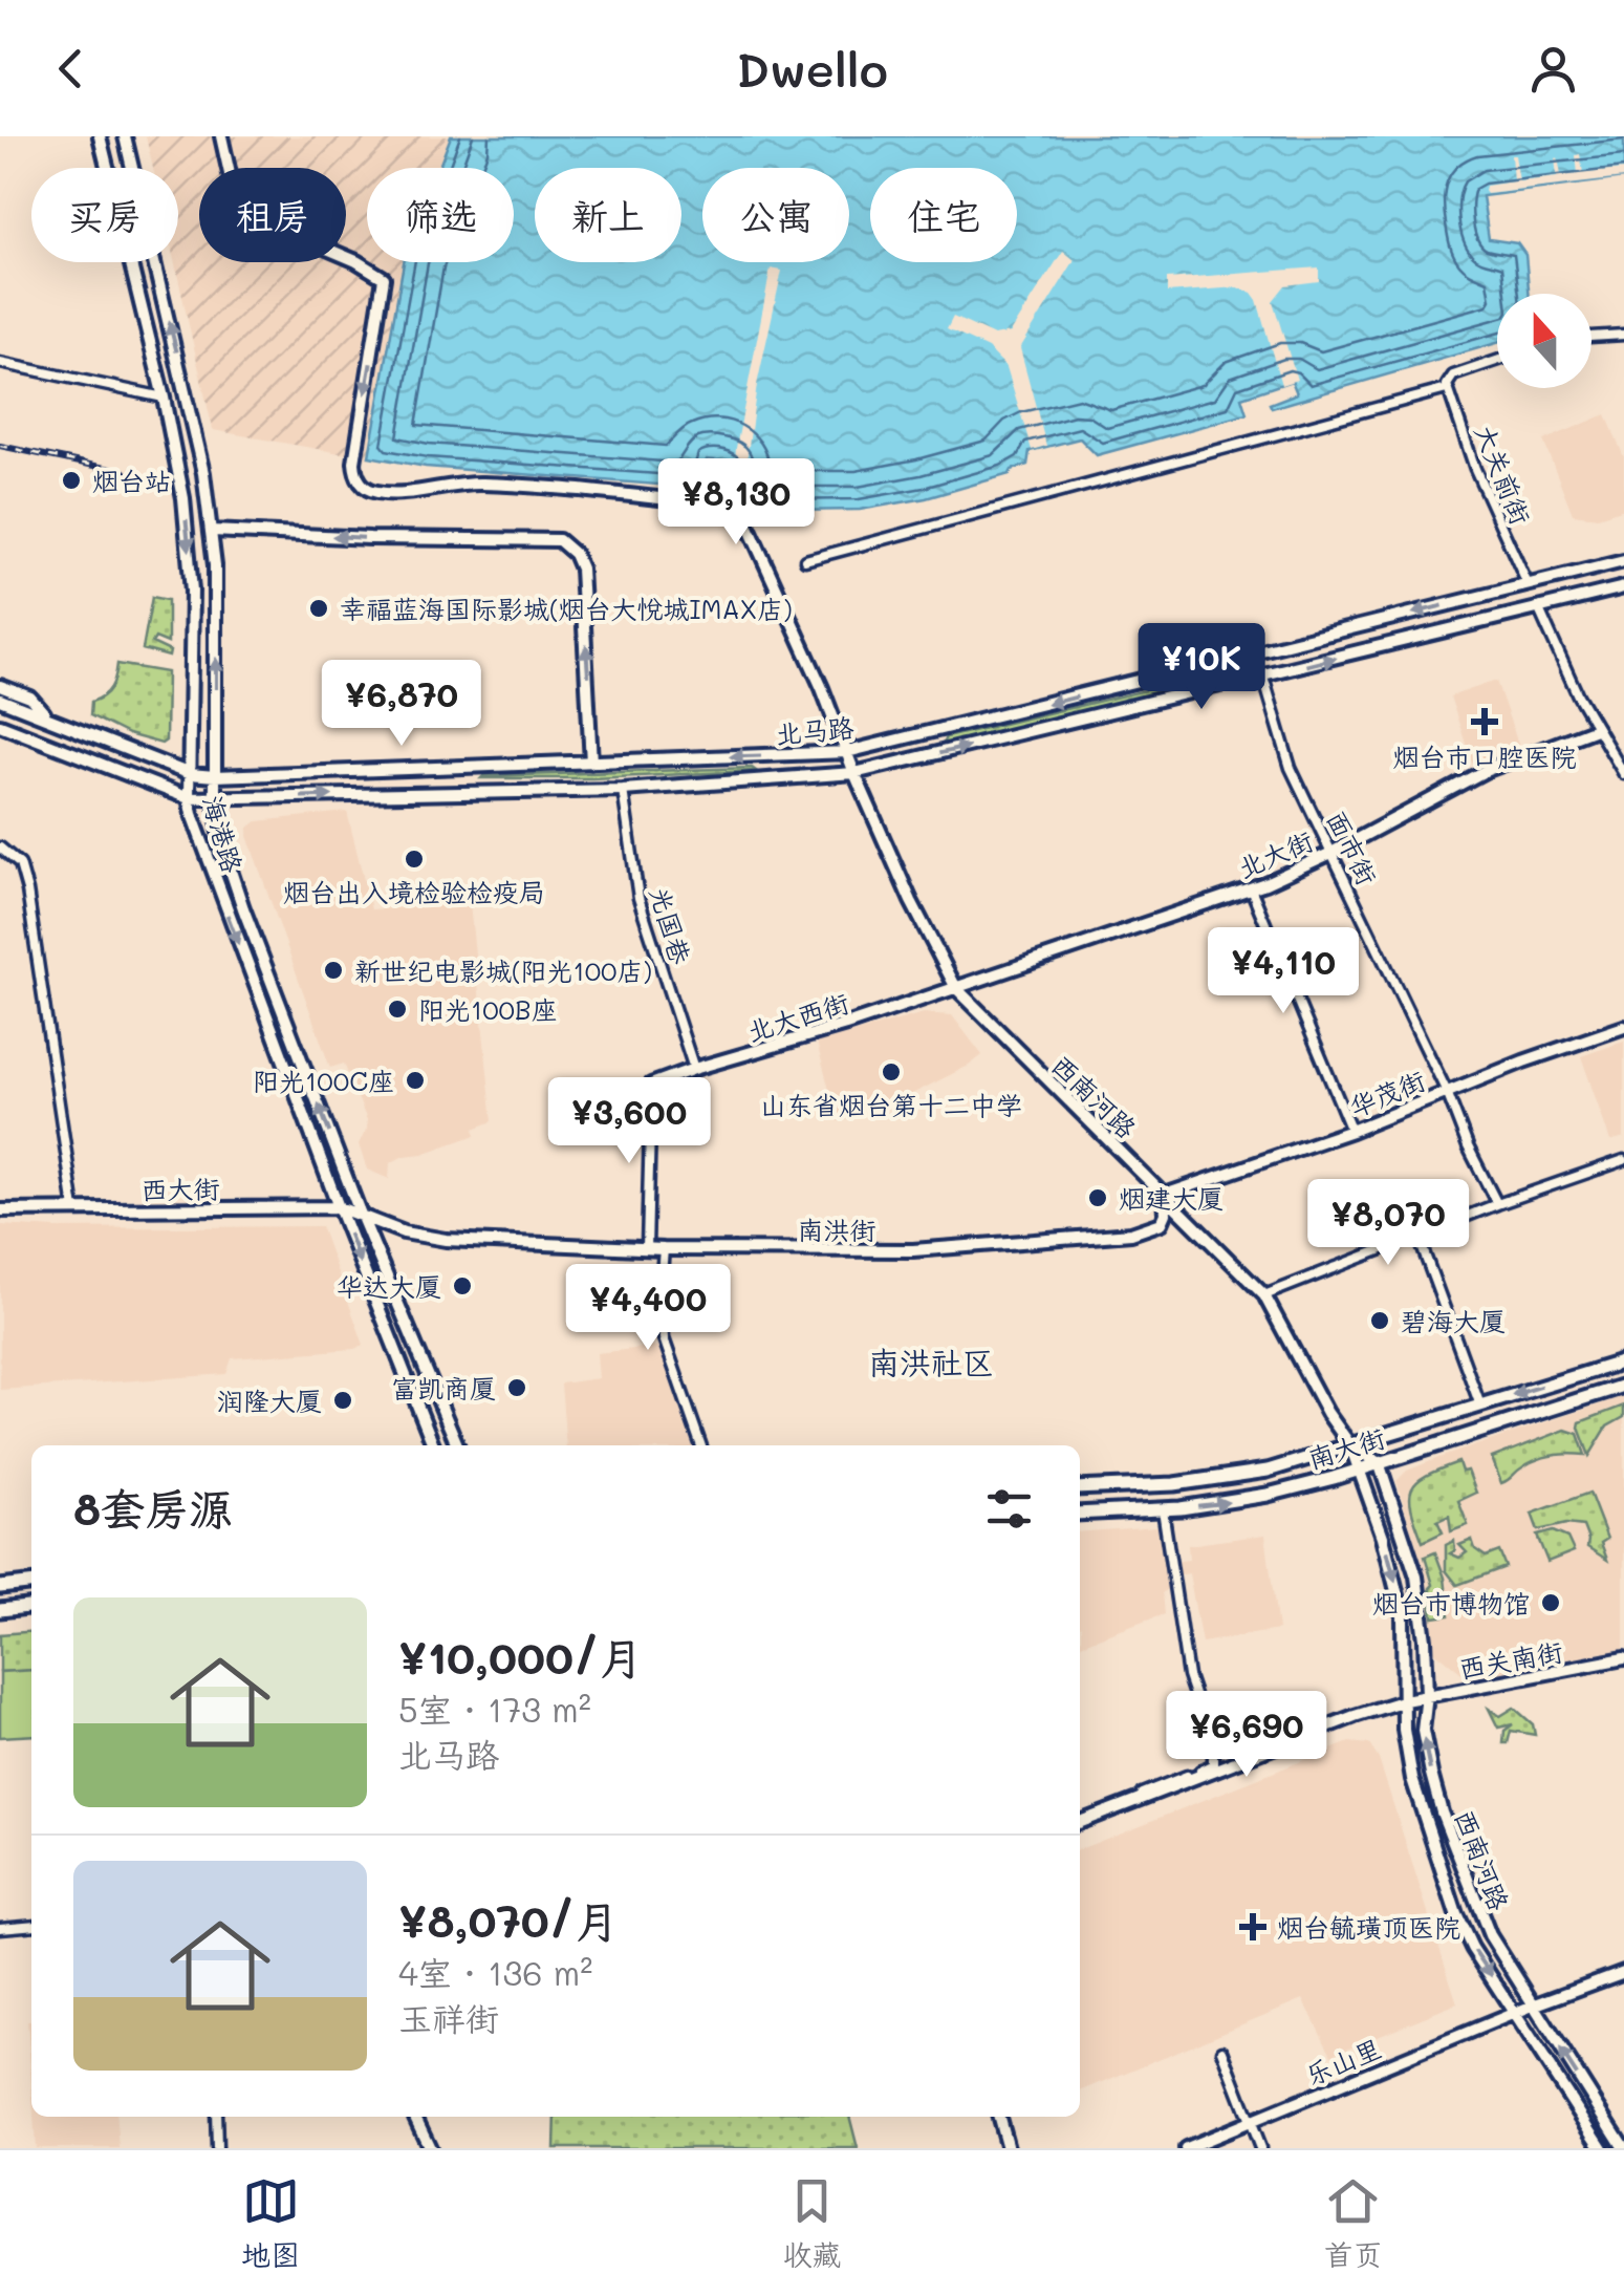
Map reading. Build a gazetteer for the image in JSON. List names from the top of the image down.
{
  "streets": {
    "main road": [
      "北马路",
      "海港路",
      "北大街",
      "北大西街",
      "华茂街",
      "西南河路",
      "西大街",
      "南洪街",
      "南大街",
      "西关南街",
      "乐山里"
    ],
    "street": ["大关前街", "面市街", "光国巷"]
  },
  "crossings": [
    ["大关前街", "北马路"],
    ["北马路", "海港路"],
    ["北马路", "面市街"],
    ["北马路", "光国巷"],
    ["北马路", "西南河路"],
    ["海港路", "西大街"],
    ["海港路", "南洪街"],
    ["面市街", "北大街"],
    ["面市街", "华茂街"],
    ["北大街", "北大西街"],
    ["北大街", "西南河路"],
    ["光国巷", "北大西街"],
    ["北大西街", "西南河路"],
    ["华茂街", "西南河路"],
    ["华茂街", "南洪街"],
    ["西南河路", "南洪街"],
    ["西南河路", "南大街"],
    ["西南河路", "西关南街"],
    ["西南河路", "乐山里"],
    ["西大街", "南洪街"]
  ],
  "districts": ["南洪社区"],
  "places": {
    "other": [
      "烟台站",
      "幸福蓝海国际影城(烟台大悦城IMAX店)",
      "烟台出入境检验检疫局",
      "新世纪电影城(阳光100店)",
      "阳光100B座",
      "山东省烟台第十二中学",
      "阳光100C座",
      "烟建大厦",
      "华达大厦",
      "碧海大厦",
      "富凯商厦",
      "润隆大厦",
      "烟台市博物馆"
    ],
    "health": ["烟台市口腔医院", "烟台毓璜顶医院"]
  },
  "north": "top",
  "page": {
    "header": "Dwello",
    "chip": [
      "买房",
      "租房",
      "筛选",
      "新上",
      "公寓",
      "住宅"
    ],
    "price": [
      "¥8,130",
      "¥10K",
      "¥6,870",
      "¥4,110",
      "¥3,600",
      "¥8,070",
      "¥4,400",
      "¥6,690"
    ],
    "heading": "8套房源",
    "list": [
      {
        "name": "¥10,000/月",
        "note": "5室 · 173 m² · 北马路"
      },
      {
        "name": "¥8,070/月",
        "note": "4室 · 136 m² · 玉祥街"
      }
    ],
    "tabs": ["地图", "收藏", "首页"]
  }
}
